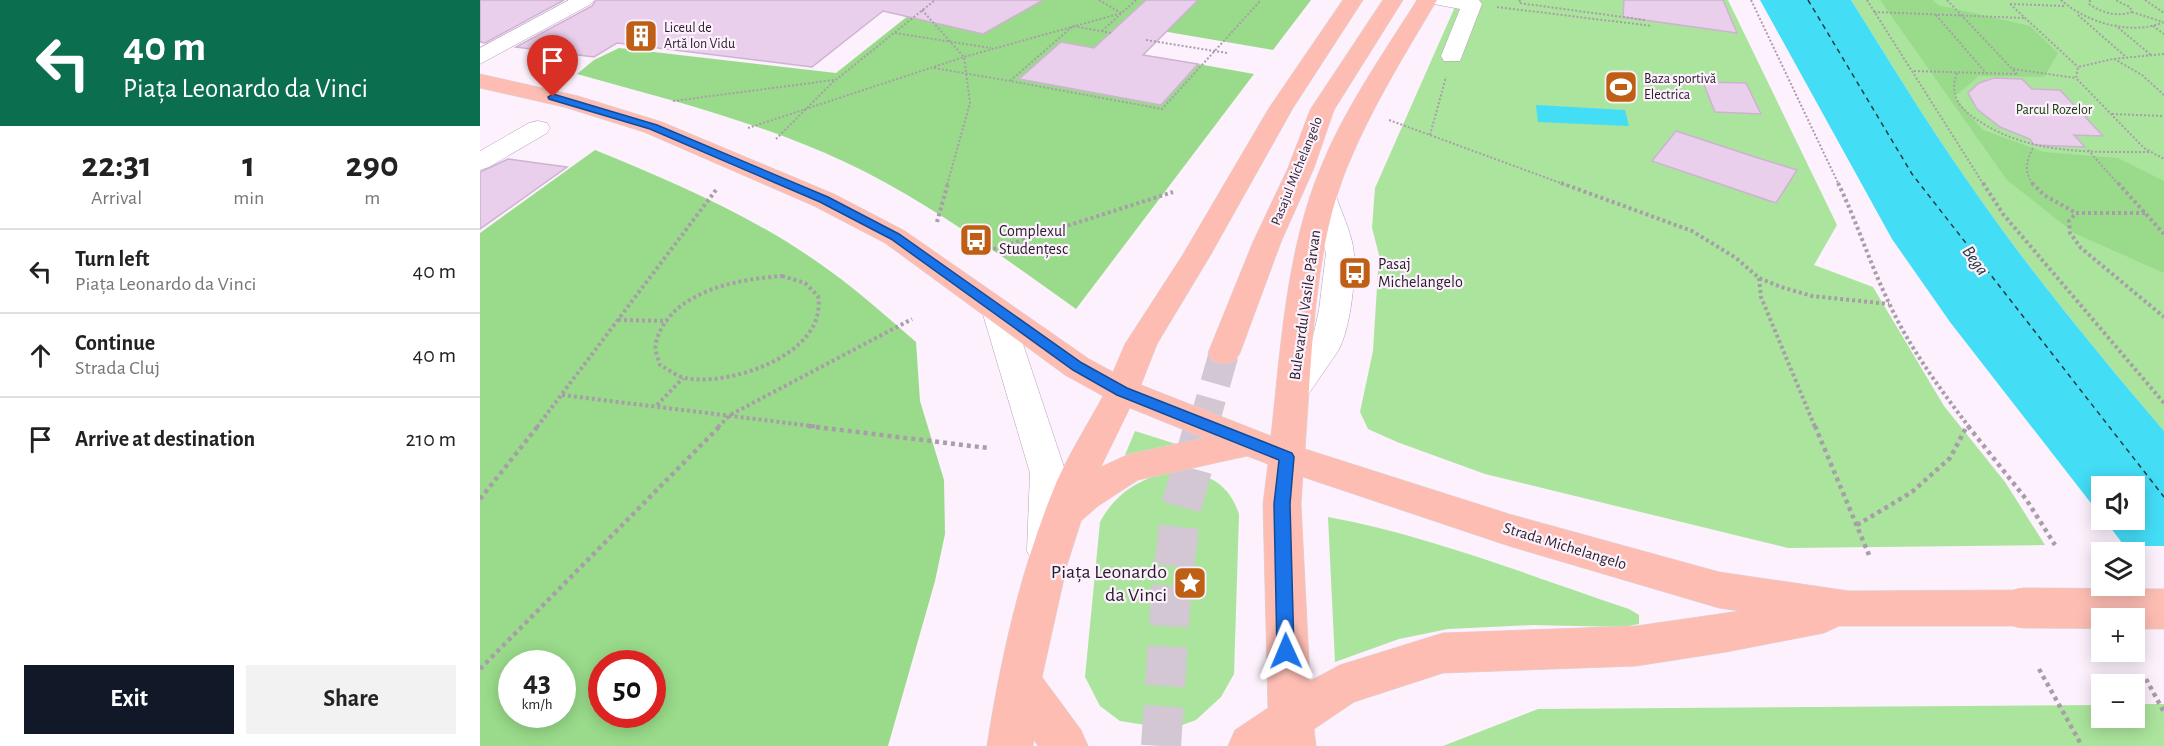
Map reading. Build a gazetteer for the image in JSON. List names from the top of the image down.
{
  "streets": {
    "main road": ["Pasajul Michelangelo", "Bulevardul Vasile Pârvan", "Strada Michelangelo"]
  },
  "crossings": [
    ["Bulevardul Vasile Pârvan", "Strada Michelangelo"]
  ],
  "water": ["Bega"],
  "parks": ["Parcul Rozelor"],
  "places": {
    "building": ["Liceul de Artă Ion Vidu"],
    "sports": ["Baza sportivă Electrica"],
    "bus stop": ["Complexul Studențesc", "Pasaj Michelangelo"],
    "place": ["Piața Leonardo da Vinci"]
  },
  "page": {
    "turn": ["40 m", "Piața Leonardo da Vinci"],
    "eta": [
      "22:31",
      "Arrival",
      "1",
      "min",
      "290",
      "m"
    ],
    "list": [
      {
        "name": "Turn left",
        "note": "Piața Leonardo da Vinci",
        "value": "40 m"
      },
      {
        "name": "Continue",
        "note": "Strada Cluj",
        "value": "40 m"
      },
      {
        "name": "Arrive at destination",
        "value": "210 m"
      }
    ],
    "map_buttons": ["+", "−"],
    "speed": "43 km/h",
    "limit": "50",
    "buttons": ["Exit", "Share"]
  }
}
